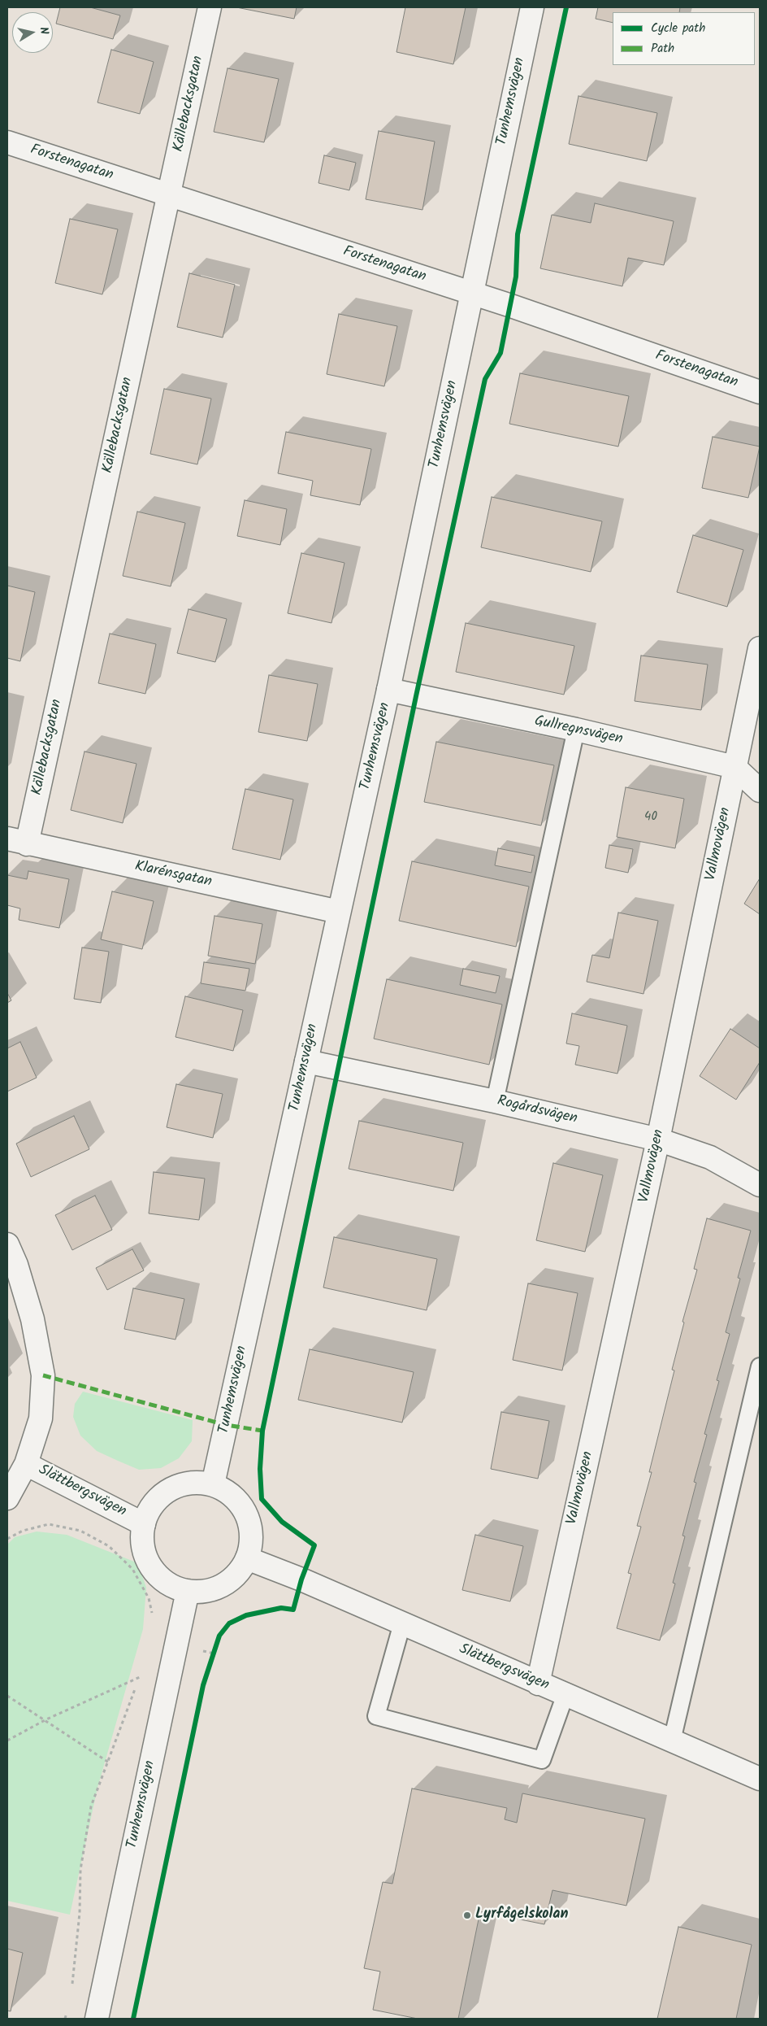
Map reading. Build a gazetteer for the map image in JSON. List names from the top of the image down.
{
  "streets": {
    "street": [
      "Tunhemsvägen",
      "Källebacksgatan",
      "Forstenagatan",
      "Gullregnsvägen",
      "Vallmovägen",
      "Klarénsgatan",
      "Rogårdsvägen",
      "Slättbergsvägen"
    ]
  },
  "crossings": [
    ["Tunhemsvägen", "Forstenagatan"],
    ["Tunhemsvägen", "Gullregnsvägen"],
    ["Tunhemsvägen", "Klarénsgatan"],
    ["Tunhemsvägen", "Rogårdsvägen"],
    ["Tunhemsvägen", "Slättbergsvägen"],
    ["Källebacksgatan", "Forstenagatan"],
    ["Källebacksgatan", "Klarénsgatan"],
    ["Gullregnsvägen", "Vallmovägen"],
    ["Vallmovägen", "Rogårdsvägen"],
    ["Vallmovägen", "Slättbergsvägen"]
  ],
  "places": ["Lyrfågelskolan"],
  "house_numbers": ["40"],
  "legend": ["Cycle path", "Path"],
  "north": "right"
}
